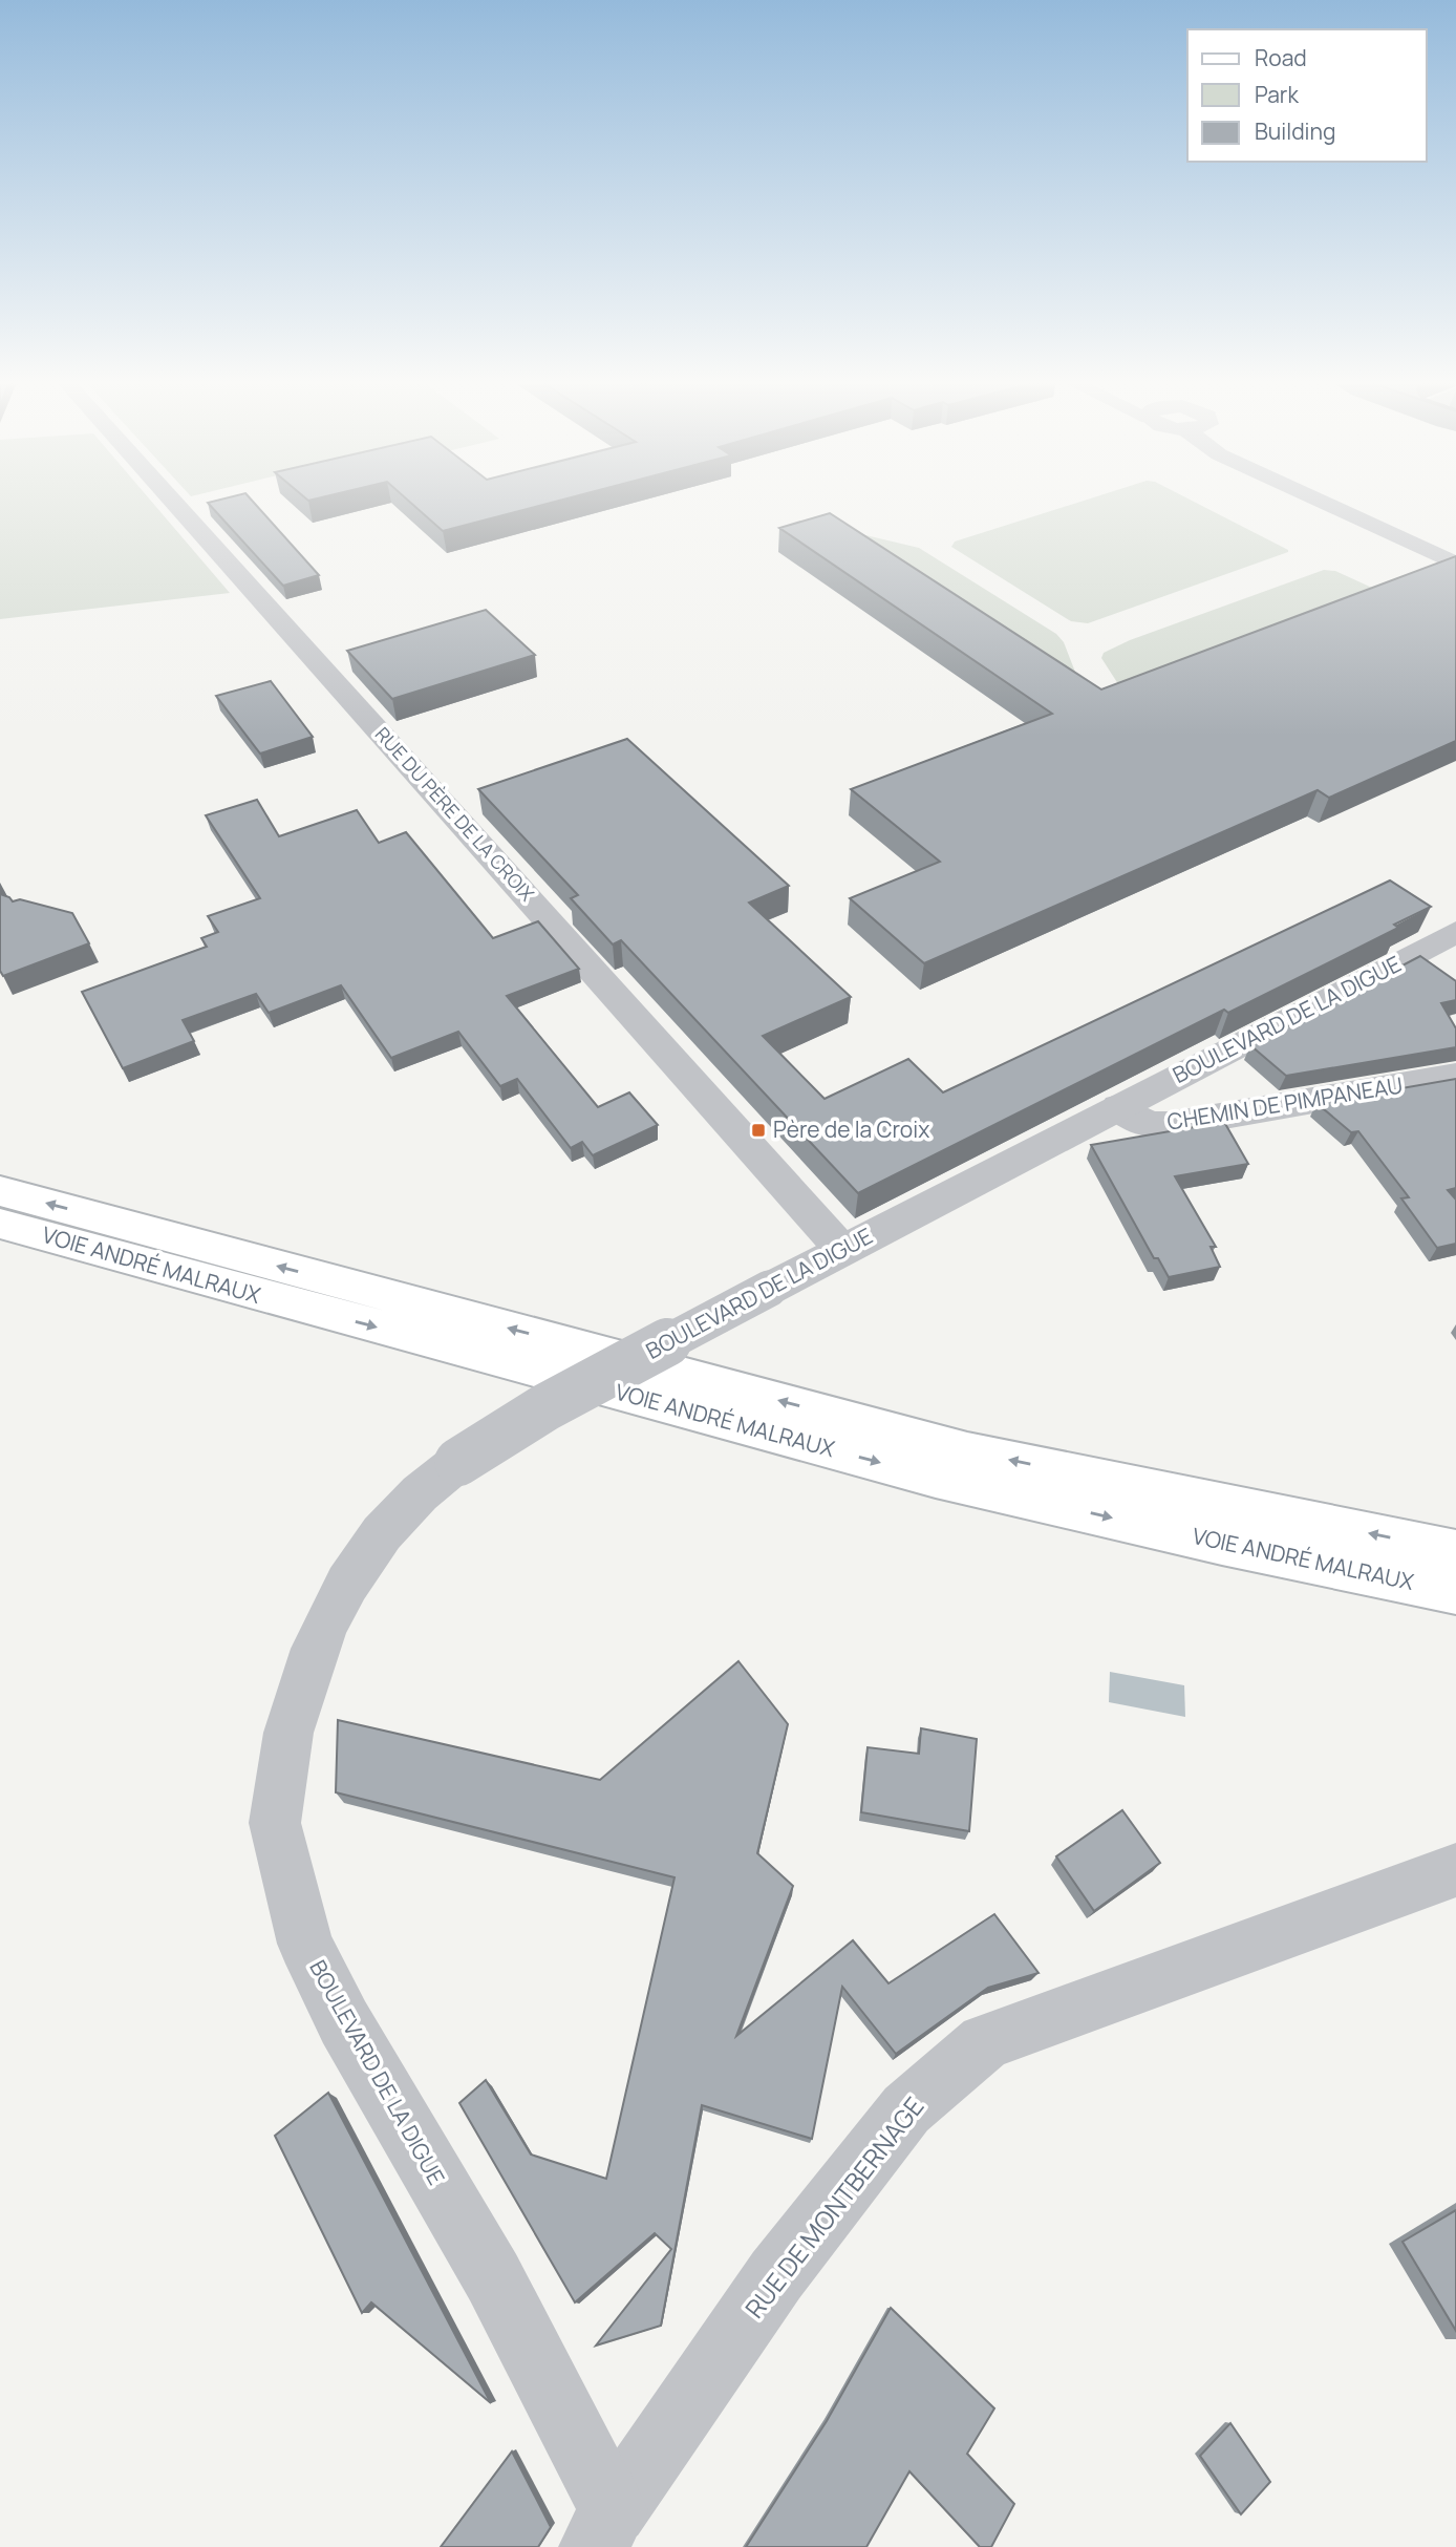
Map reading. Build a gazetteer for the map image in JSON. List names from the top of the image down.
{
  "streets": {
    "main road": ["VOIE ANDRÉ MALRAUX"],
    "street": [
      "RUE DU PÈRE DE LA CROIX",
      "BOULEVARD DE LA DIGUE",
      "CHEMIN DE PIMPANEAU",
      "RUE DE MONTBERNAGE"
    ]
  },
  "crossings": [
    ["RUE DU PÈRE DE LA CROIX", "BOULEVARD DE LA DIGUE"],
    ["BOULEVARD DE LA DIGUE", "CHEMIN DE PIMPANEAU"],
    ["BOULEVARD DE LA DIGUE", "RUE DE MONTBERNAGE"]
  ],
  "places": {
    "transit": ["Père de la Croix"]
  },
  "legend": ["Road", "Park", "Building"]
}
